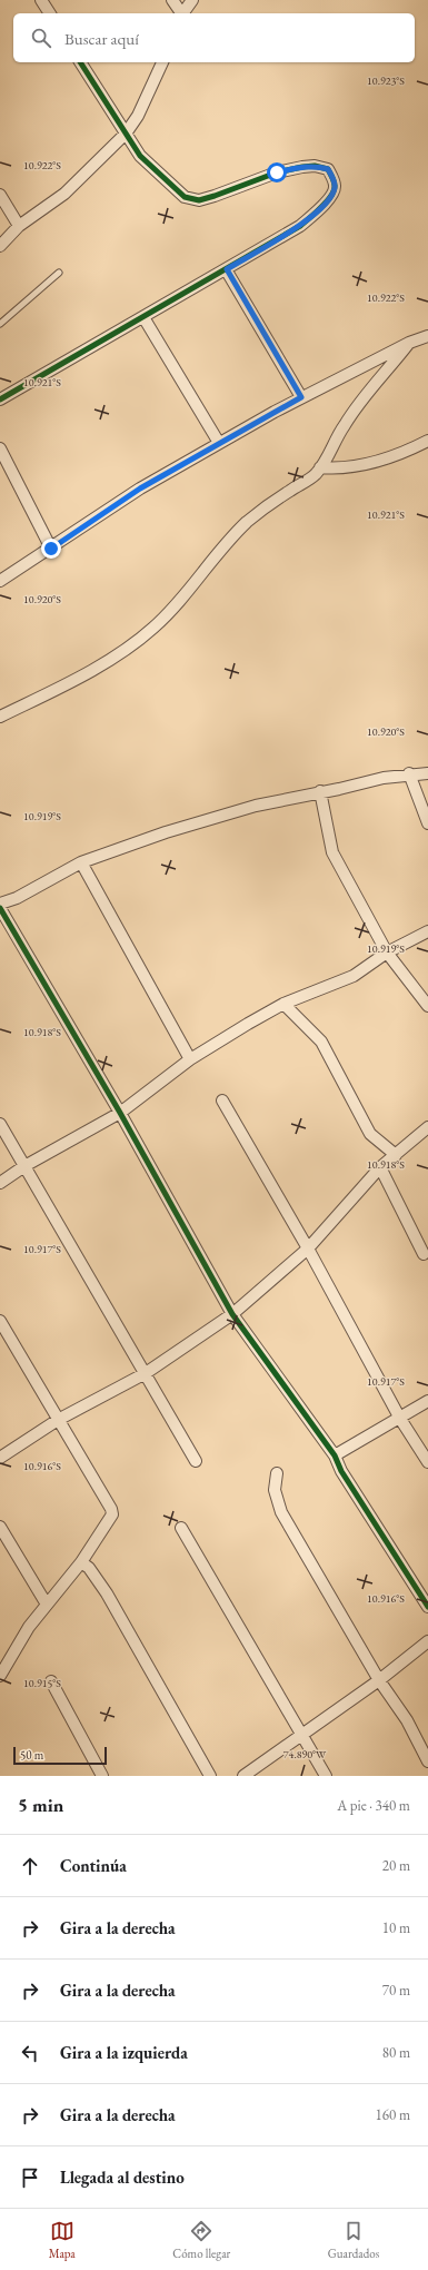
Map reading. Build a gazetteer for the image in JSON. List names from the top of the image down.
{
  "scale_bar": "50 m",
  "page": {
    "search": "Buscar aquí",
    "scale": "50 m",
    "heading": ["5 min", "A pie · 340 m"],
    "list": [
      ["Continúa", "20 m"],
      ["Gira a la derecha", "10 m"],
      ["Gira a la derecha", "70 m"],
      ["Gira a la izquierda", "80 m"],
      ["Gira a la derecha", "160 m"],
      "Llegada al destino"
    ],
    "nav": ["Mapa", "Cómo llegar", "Guardados"]
  },
  "coordinates": [
    "10.923°S",
    "10.922°S",
    "10.921°S",
    "10.920°S",
    "10.919°S",
    "10.918°S",
    "10.917°S",
    "10.916°S",
    "10.915°S",
    "74.890°W"
  ]
}
